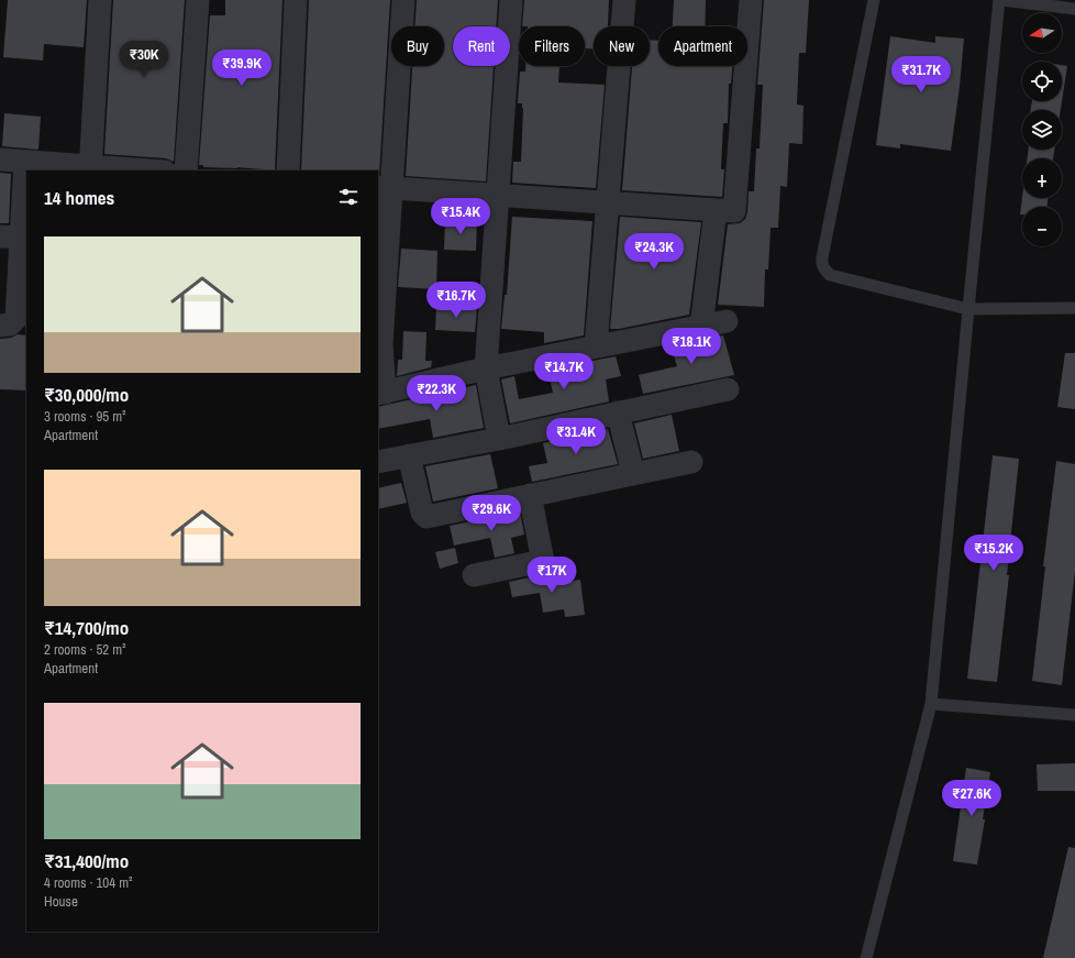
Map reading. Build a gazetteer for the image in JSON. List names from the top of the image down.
{
  "north": "left",
  "page": {
    "map_buttons": ["+", "−"],
    "chip": [
      "Buy",
      "Rent",
      "Filters",
      "New",
      "Apartment"
    ],
    "price": [
      "₹30K",
      "₹39.9K",
      "₹31.7K",
      "₹15.4K",
      "₹24.3K",
      "₹16.7K",
      "₹18.1K",
      "₹14.7K",
      "₹22.3K",
      "₹31.4K",
      "₹29.6K",
      "₹15.2K",
      "₹17K",
      "₹27.6K"
    ],
    "heading": "14 homes",
    "list": [
      {
        "name": "₹30,000/mo",
        "note": "3 rooms · 95 m² · Apartment"
      },
      {
        "name": "₹14,700/mo",
        "note": "2 rooms · 52 m² · Apartment"
      },
      {
        "name": "₹31,400/mo",
        "note": "4 rooms · 104 m² · House"
      }
    ]
  }
}
